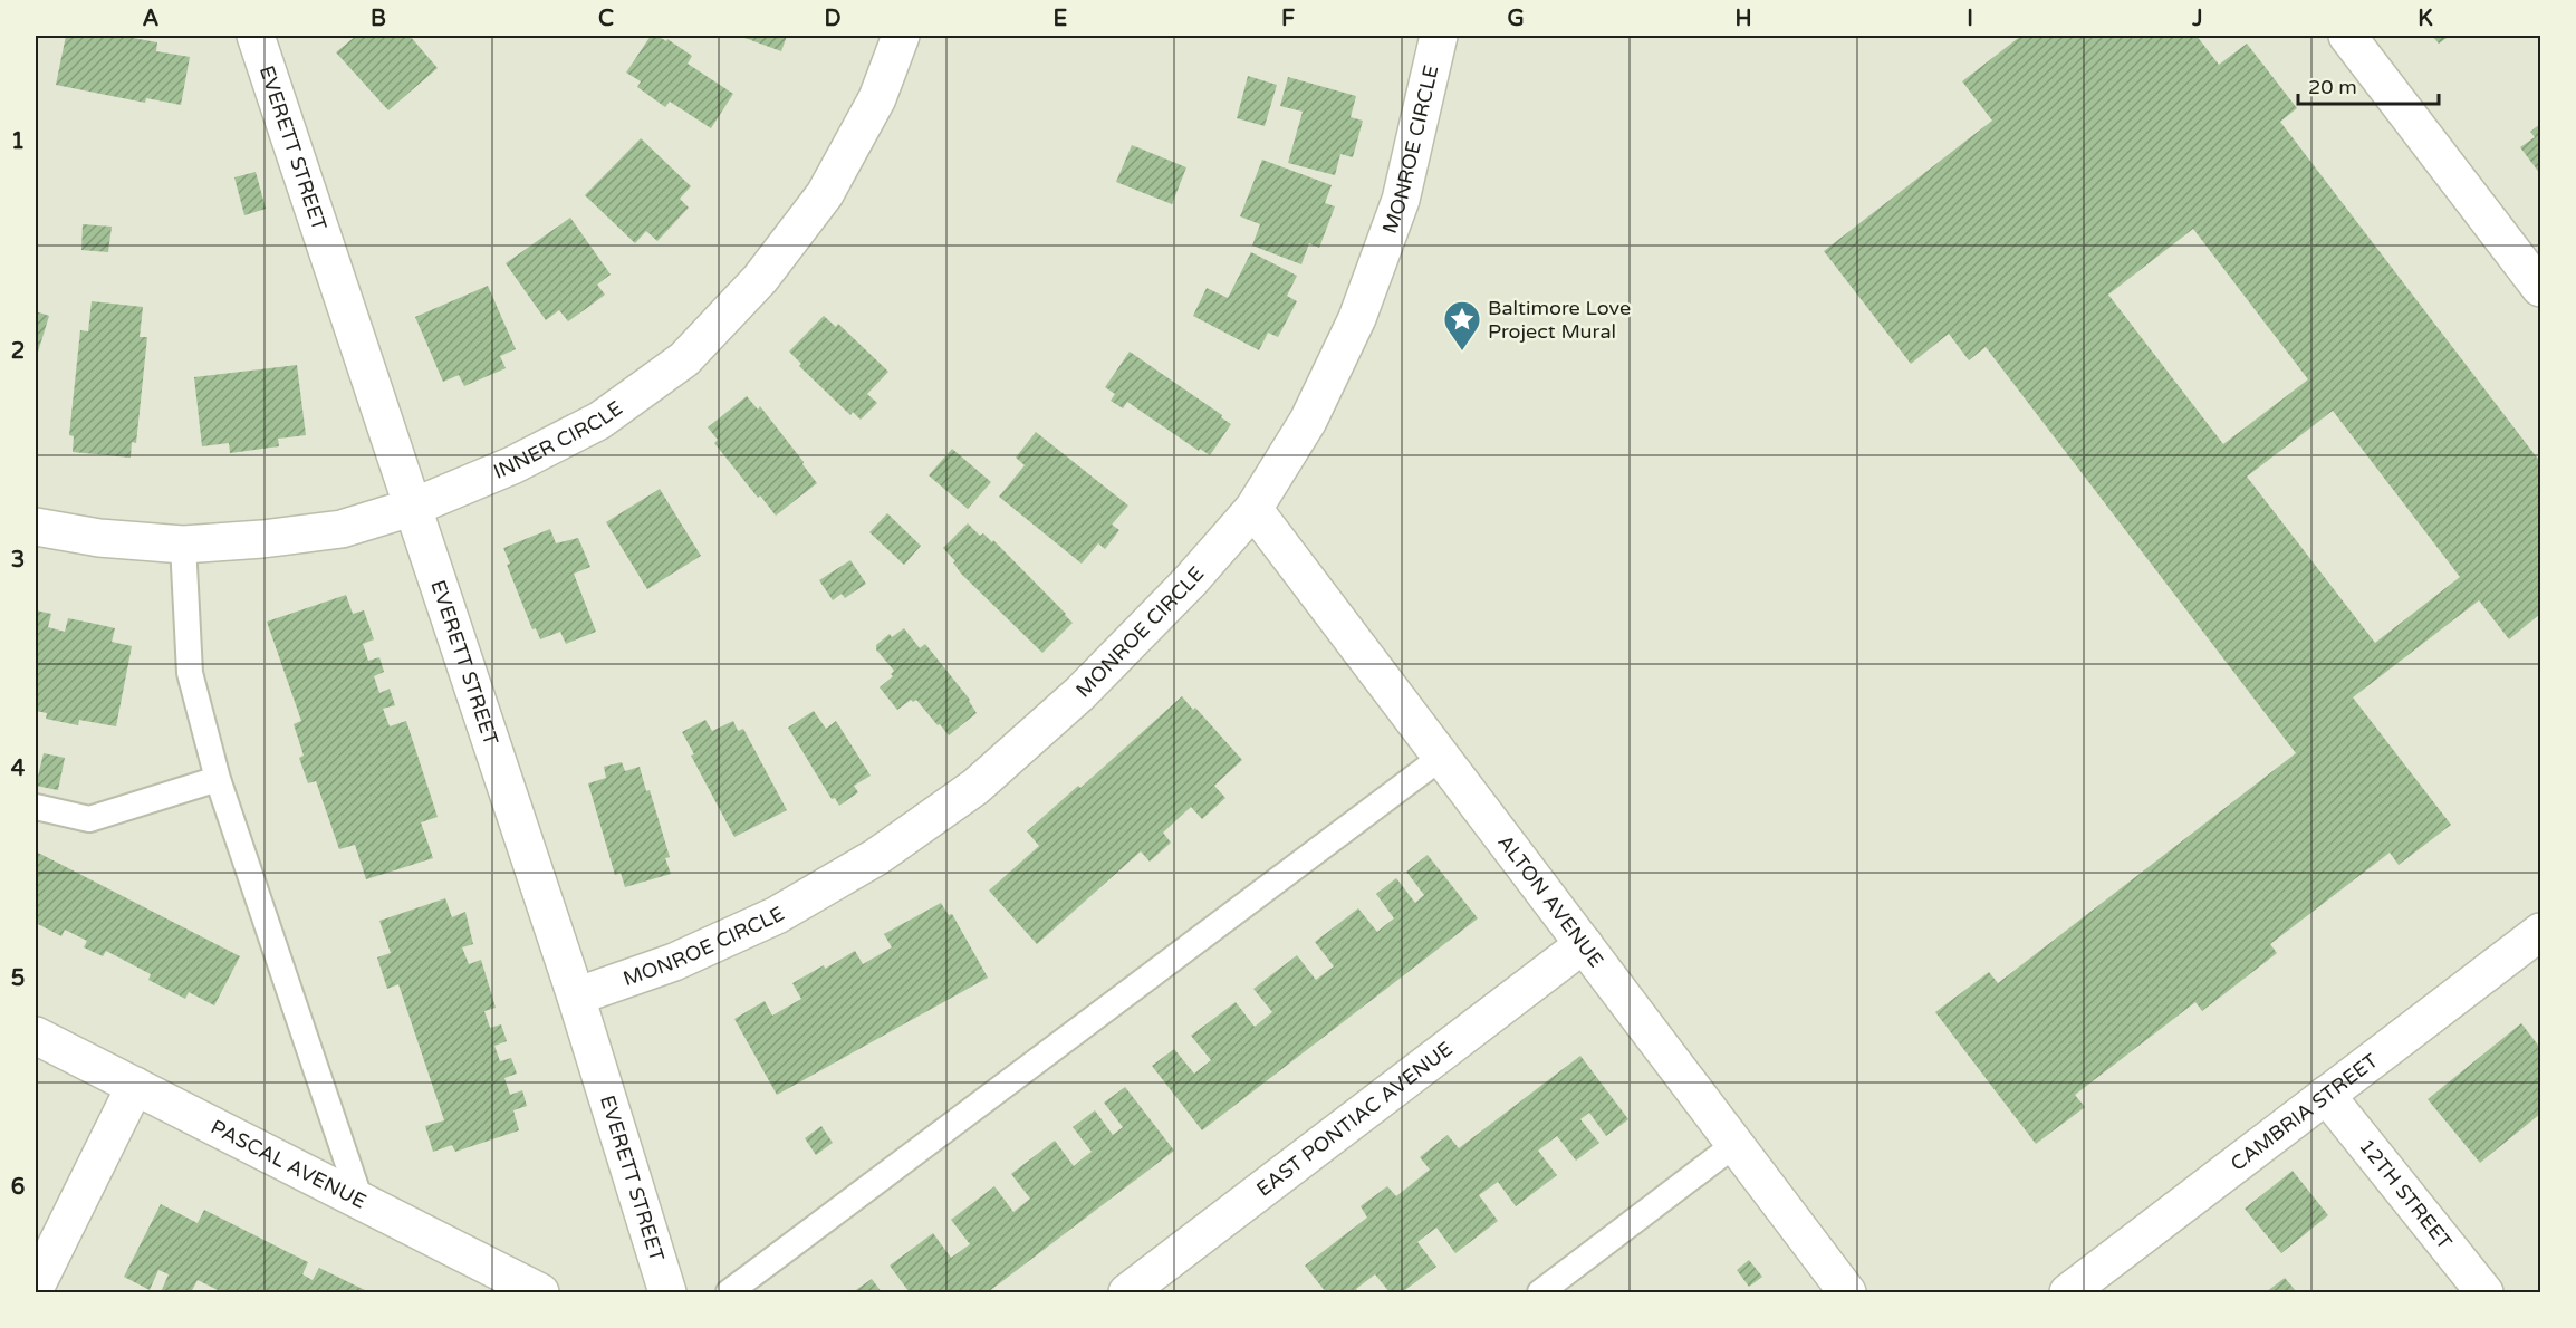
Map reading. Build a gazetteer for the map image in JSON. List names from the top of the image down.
{
  "streets": {
    "street": [
      "EVERETT STREET",
      "MONROE CIRCLE",
      "INNER CIRCLE",
      "ALTON AVENUE",
      "CAMBRIA STREET",
      "EAST PONTIAC AVENUE",
      "PASCAL AVENUE",
      "12TH STREET"
    ]
  },
  "crossings": [
    ["EVERETT STREET", "MONROE CIRCLE"],
    ["EVERETT STREET", "INNER CIRCLE"],
    ["MONROE CIRCLE", "ALTON AVENUE"],
    ["ALTON AVENUE", "EAST PONTIAC AVENUE"],
    ["CAMBRIA STREET", "12TH STREET"]
  ],
  "places": {
    "place": ["Baltimore Love Project Mural"]
  },
  "scale_bar": "20 m",
  "grid": {
    "columns": [
      "A",
      "B",
      "C",
      "D",
      "E",
      "F",
      "G",
      "H",
      "I",
      "J",
      "K"
    ],
    "rows": [
      "1",
      "2",
      "3",
      "4",
      "5",
      "6"
    ]
  }
}
